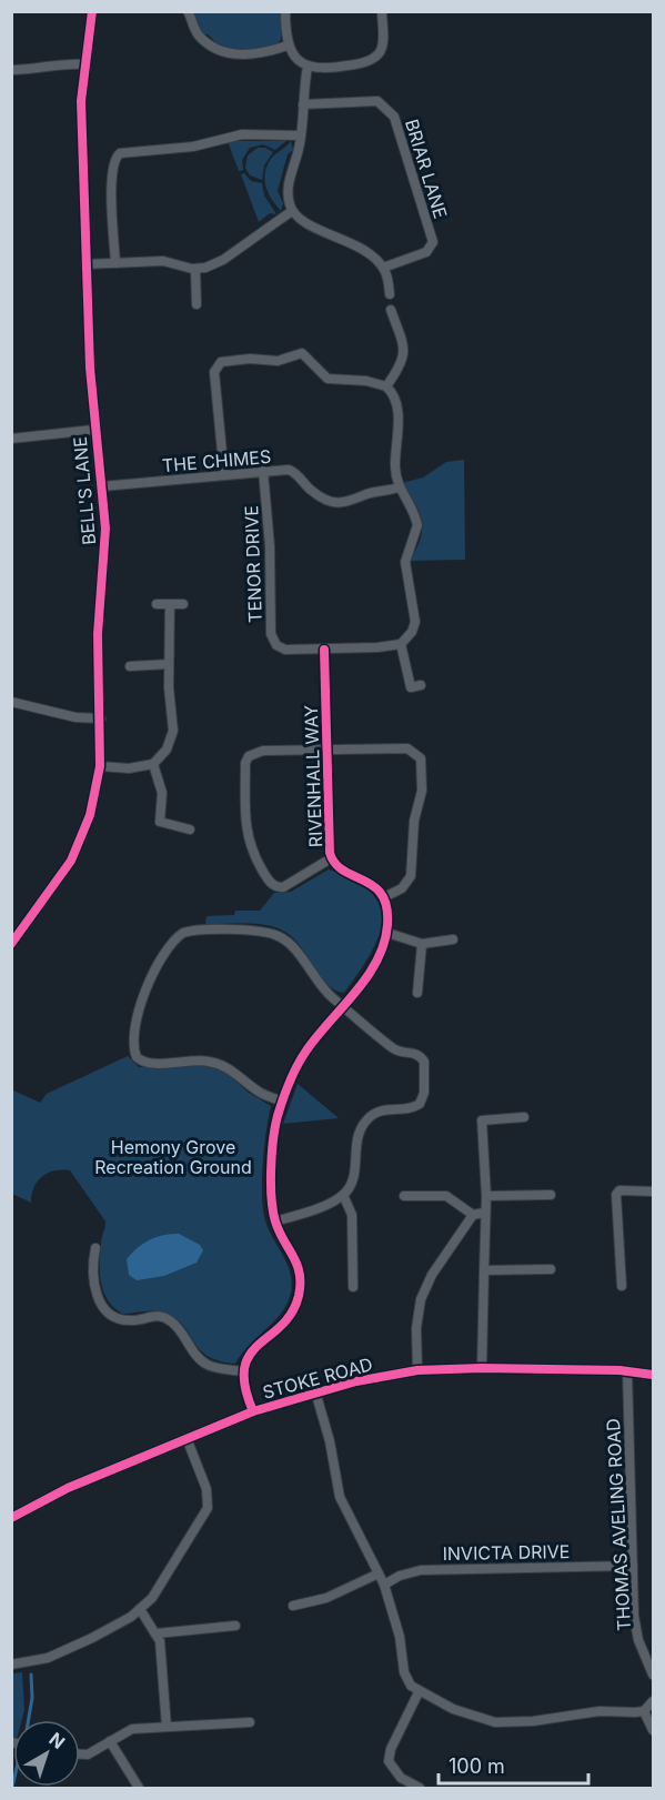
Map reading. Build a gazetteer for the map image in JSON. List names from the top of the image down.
{
  "streets": {
    "street": [
      "BRIAR LANE",
      "THE CHIMES",
      "BELL'S LANE",
      "TENOR DRIVE",
      "RIVENHALL WAY",
      "STOKE ROAD",
      "THOMAS AVELING ROAD",
      "INVICTA DRIVE"
    ]
  },
  "crossings": [
    ["THE CHIMES", "BELL'S LANE"],
    ["THE CHIMES", "TENOR DRIVE"],
    ["TENOR DRIVE", "RIVENHALL WAY"],
    ["STOKE ROAD", "THOMAS AVELING ROAD"],
    ["THOMAS AVELING ROAD", "INVICTA DRIVE"]
  ],
  "parks": ["Hemony Grove Recreation Ground"],
  "scale_bar": "100 m",
  "north": "top right"
}
